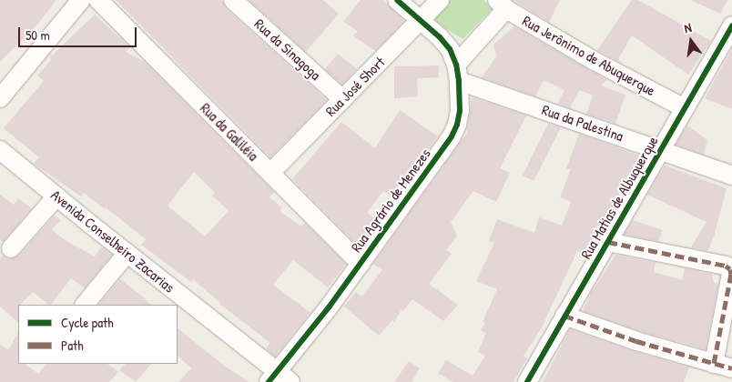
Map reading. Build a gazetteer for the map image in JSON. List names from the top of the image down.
{
  "streets": {
    "street": [
      "Rua da Sinagoga",
      "Rua Jerônimo de Abuquerque",
      "Rua José Short",
      "Rua da Palestina",
      "Rua da Galiléia",
      "Rua Matias de Albuquerque",
      "Rua Agrário de Menezes",
      "Avenida Conselheiro Zacarias"
    ]
  },
  "crossings": [
    ["Rua da Sinagoga", "Rua José Short"],
    ["Rua Jerônimo de Abuquerque", "Rua Matias de Albuquerque"],
    ["Rua José Short", "Rua da Galiléia"],
    ["Rua José Short", "Rua Agrário de Menezes"],
    ["Rua da Palestina", "Rua Matias de Albuquerque"],
    ["Rua da Palestina", "Rua Agrário de Menezes"],
    ["Rua da Galiléia", "Rua Agrário de Menezes"],
    ["Rua Agrário de Menezes", "Avenida Conselheiro Zacarias"]
  ],
  "legend": ["Cycle path", "Path"],
  "scale_bar": "50 m",
  "north": "top"
}
